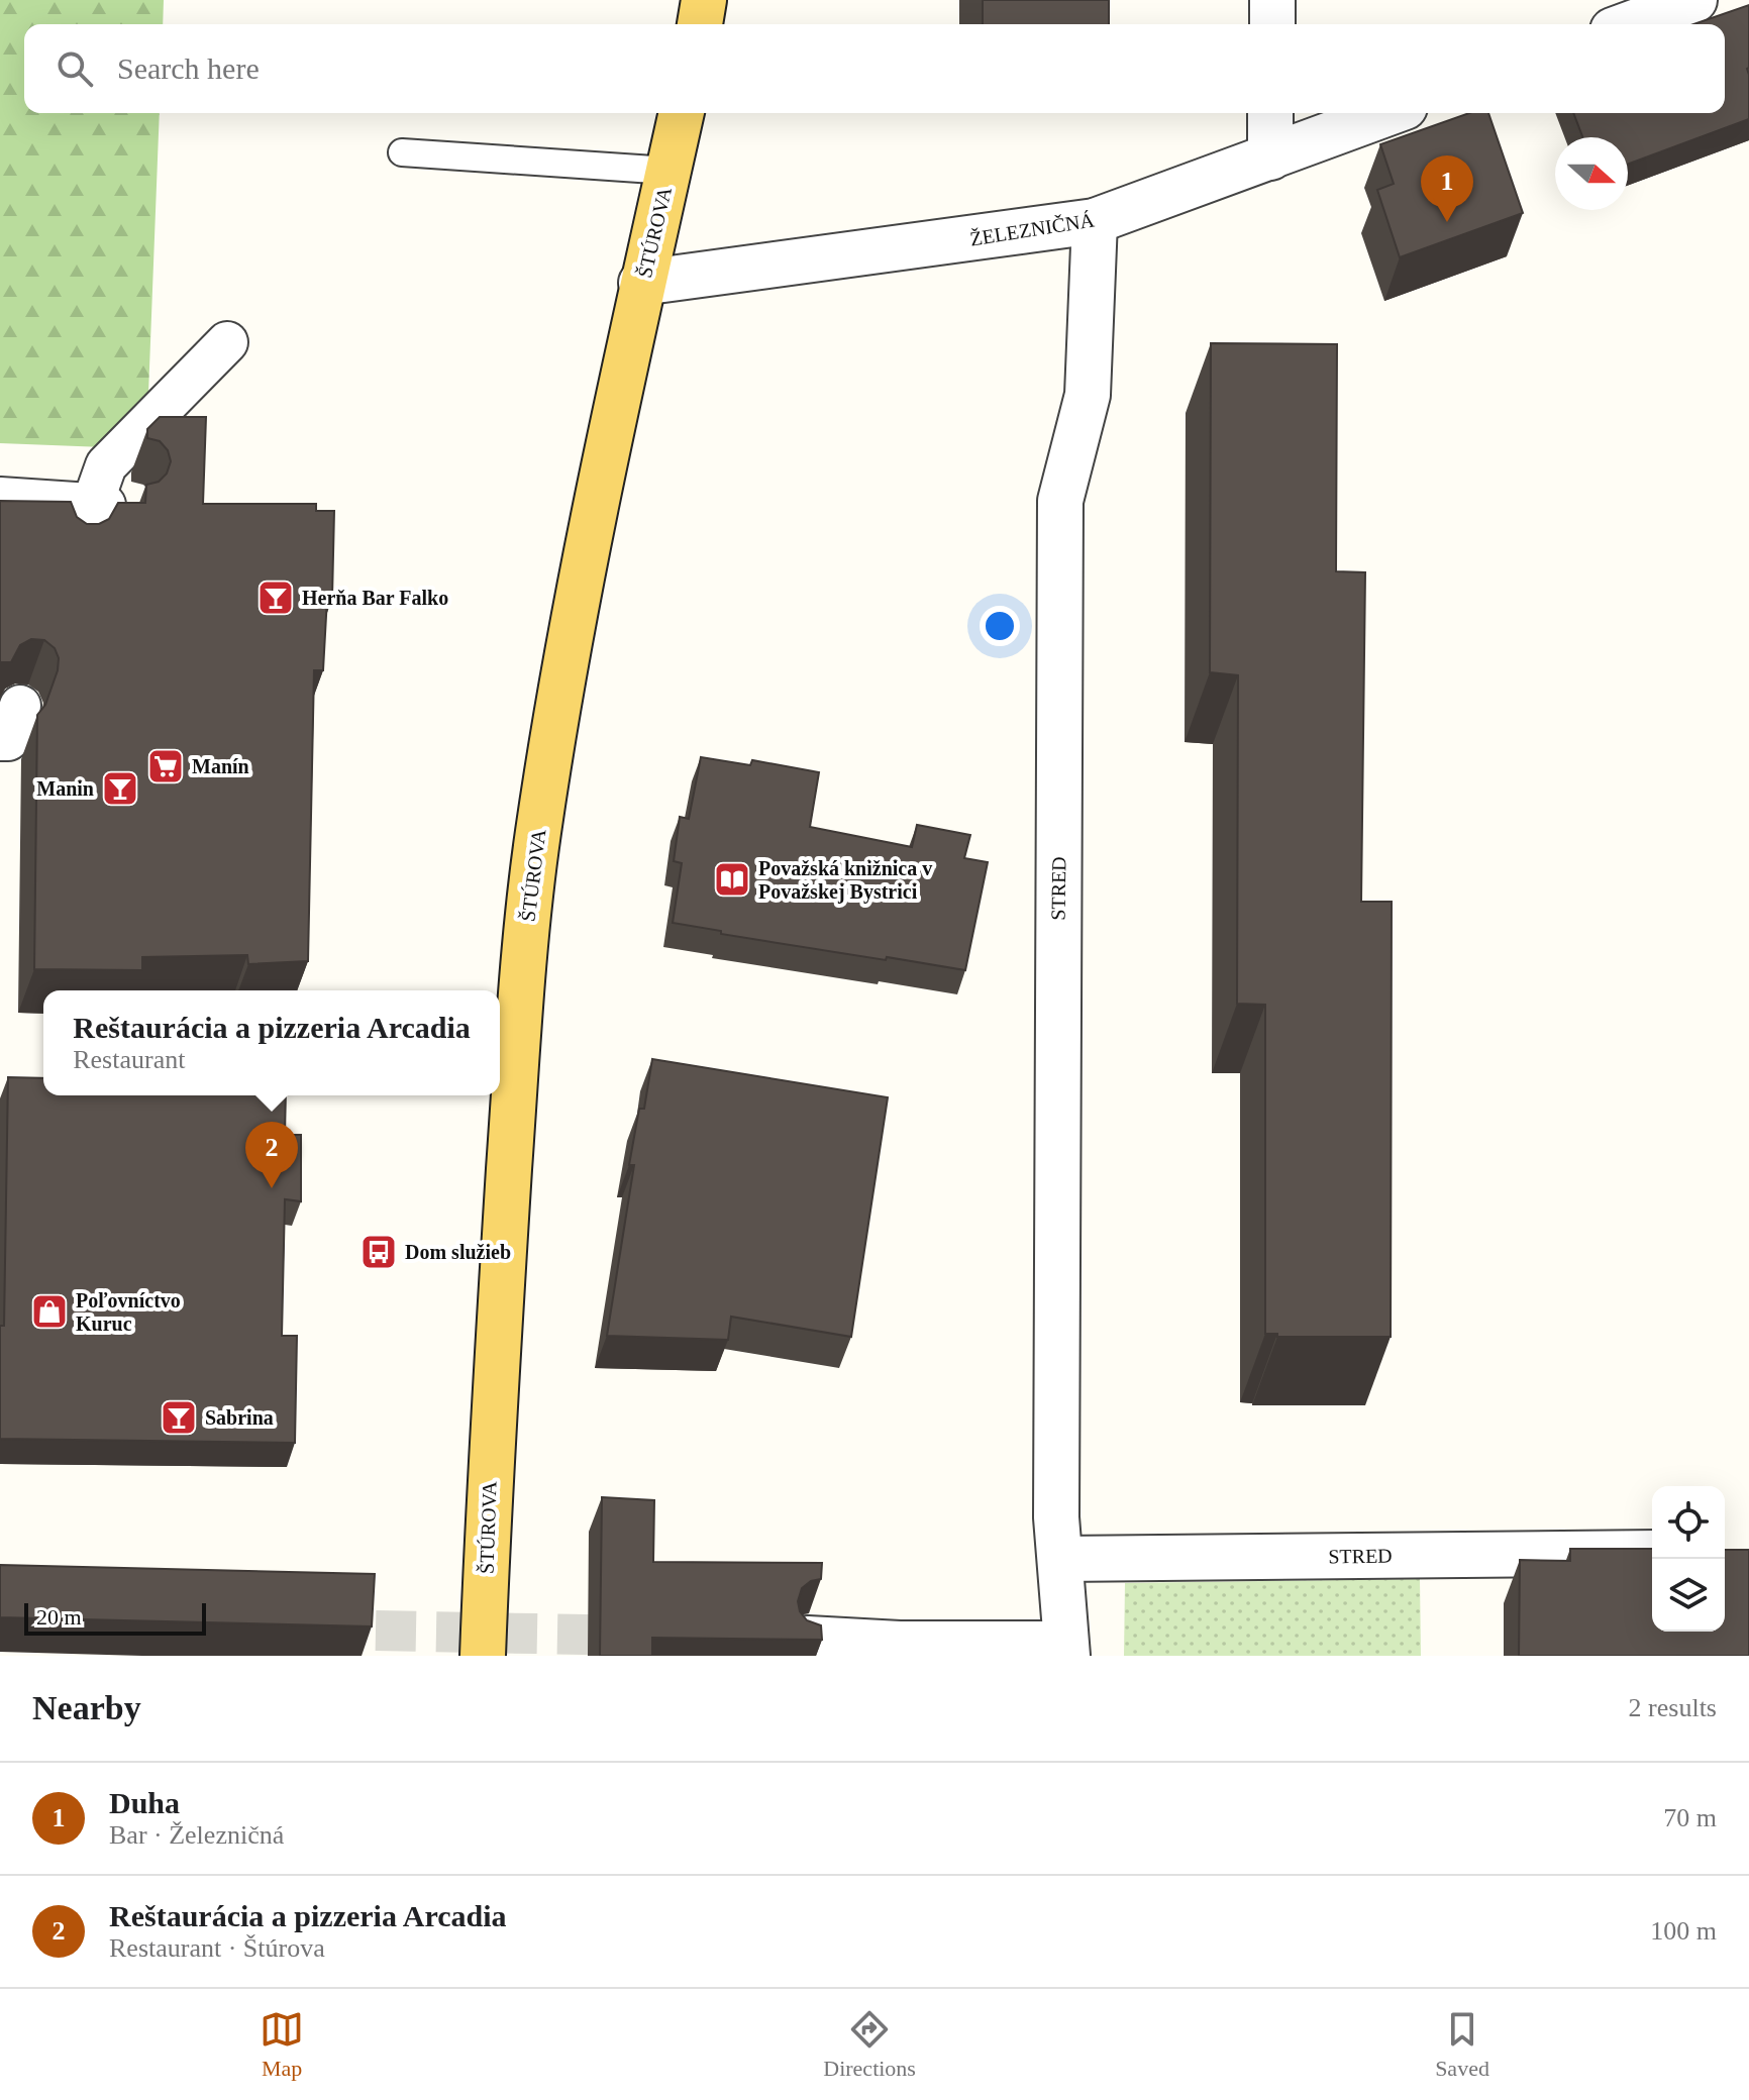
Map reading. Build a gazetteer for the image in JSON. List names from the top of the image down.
{
  "streets": {
    "main road": ["ŠTÚROVA"],
    "street": ["ŽELEZNIČNÁ", "STRED"]
  },
  "crossings": [
    ["ŽELEZNIČNÁ", "ŠTÚROVA"],
    ["ŽELEZNIČNÁ", "STRED"]
  ],
  "places": {
    "bar": ["Herňa Bar Falko", "Manin", "Sabrina"],
    "supermarket": ["Manín"],
    "library": ["Považská knižnica v Považskej Bystrici"],
    "bus stop": ["Dom služieb"],
    "shop": ["Poľovníctvo Kuruc"]
  },
  "scale_bar": "20 m",
  "north": "right",
  "page": {
    "search": "Search here",
    "pins": ["1", "2"],
    "popup": ["Reštaurácia a pizzeria Arcadia", "Restaurant"],
    "scale": "20 m",
    "heading": ["Nearby", "2 results"],
    "list": [
      {
        "mark": "1",
        "name": "Duha",
        "note": "Bar · Železničná",
        "value": "70 m"
      },
      {
        "mark": "2",
        "name": "Reštaurácia a pizzeria Arcadia",
        "note": "Restaurant · Štúrova",
        "value": "100 m"
      }
    ],
    "nav": ["Map", "Directions", "Saved"]
  }
}
